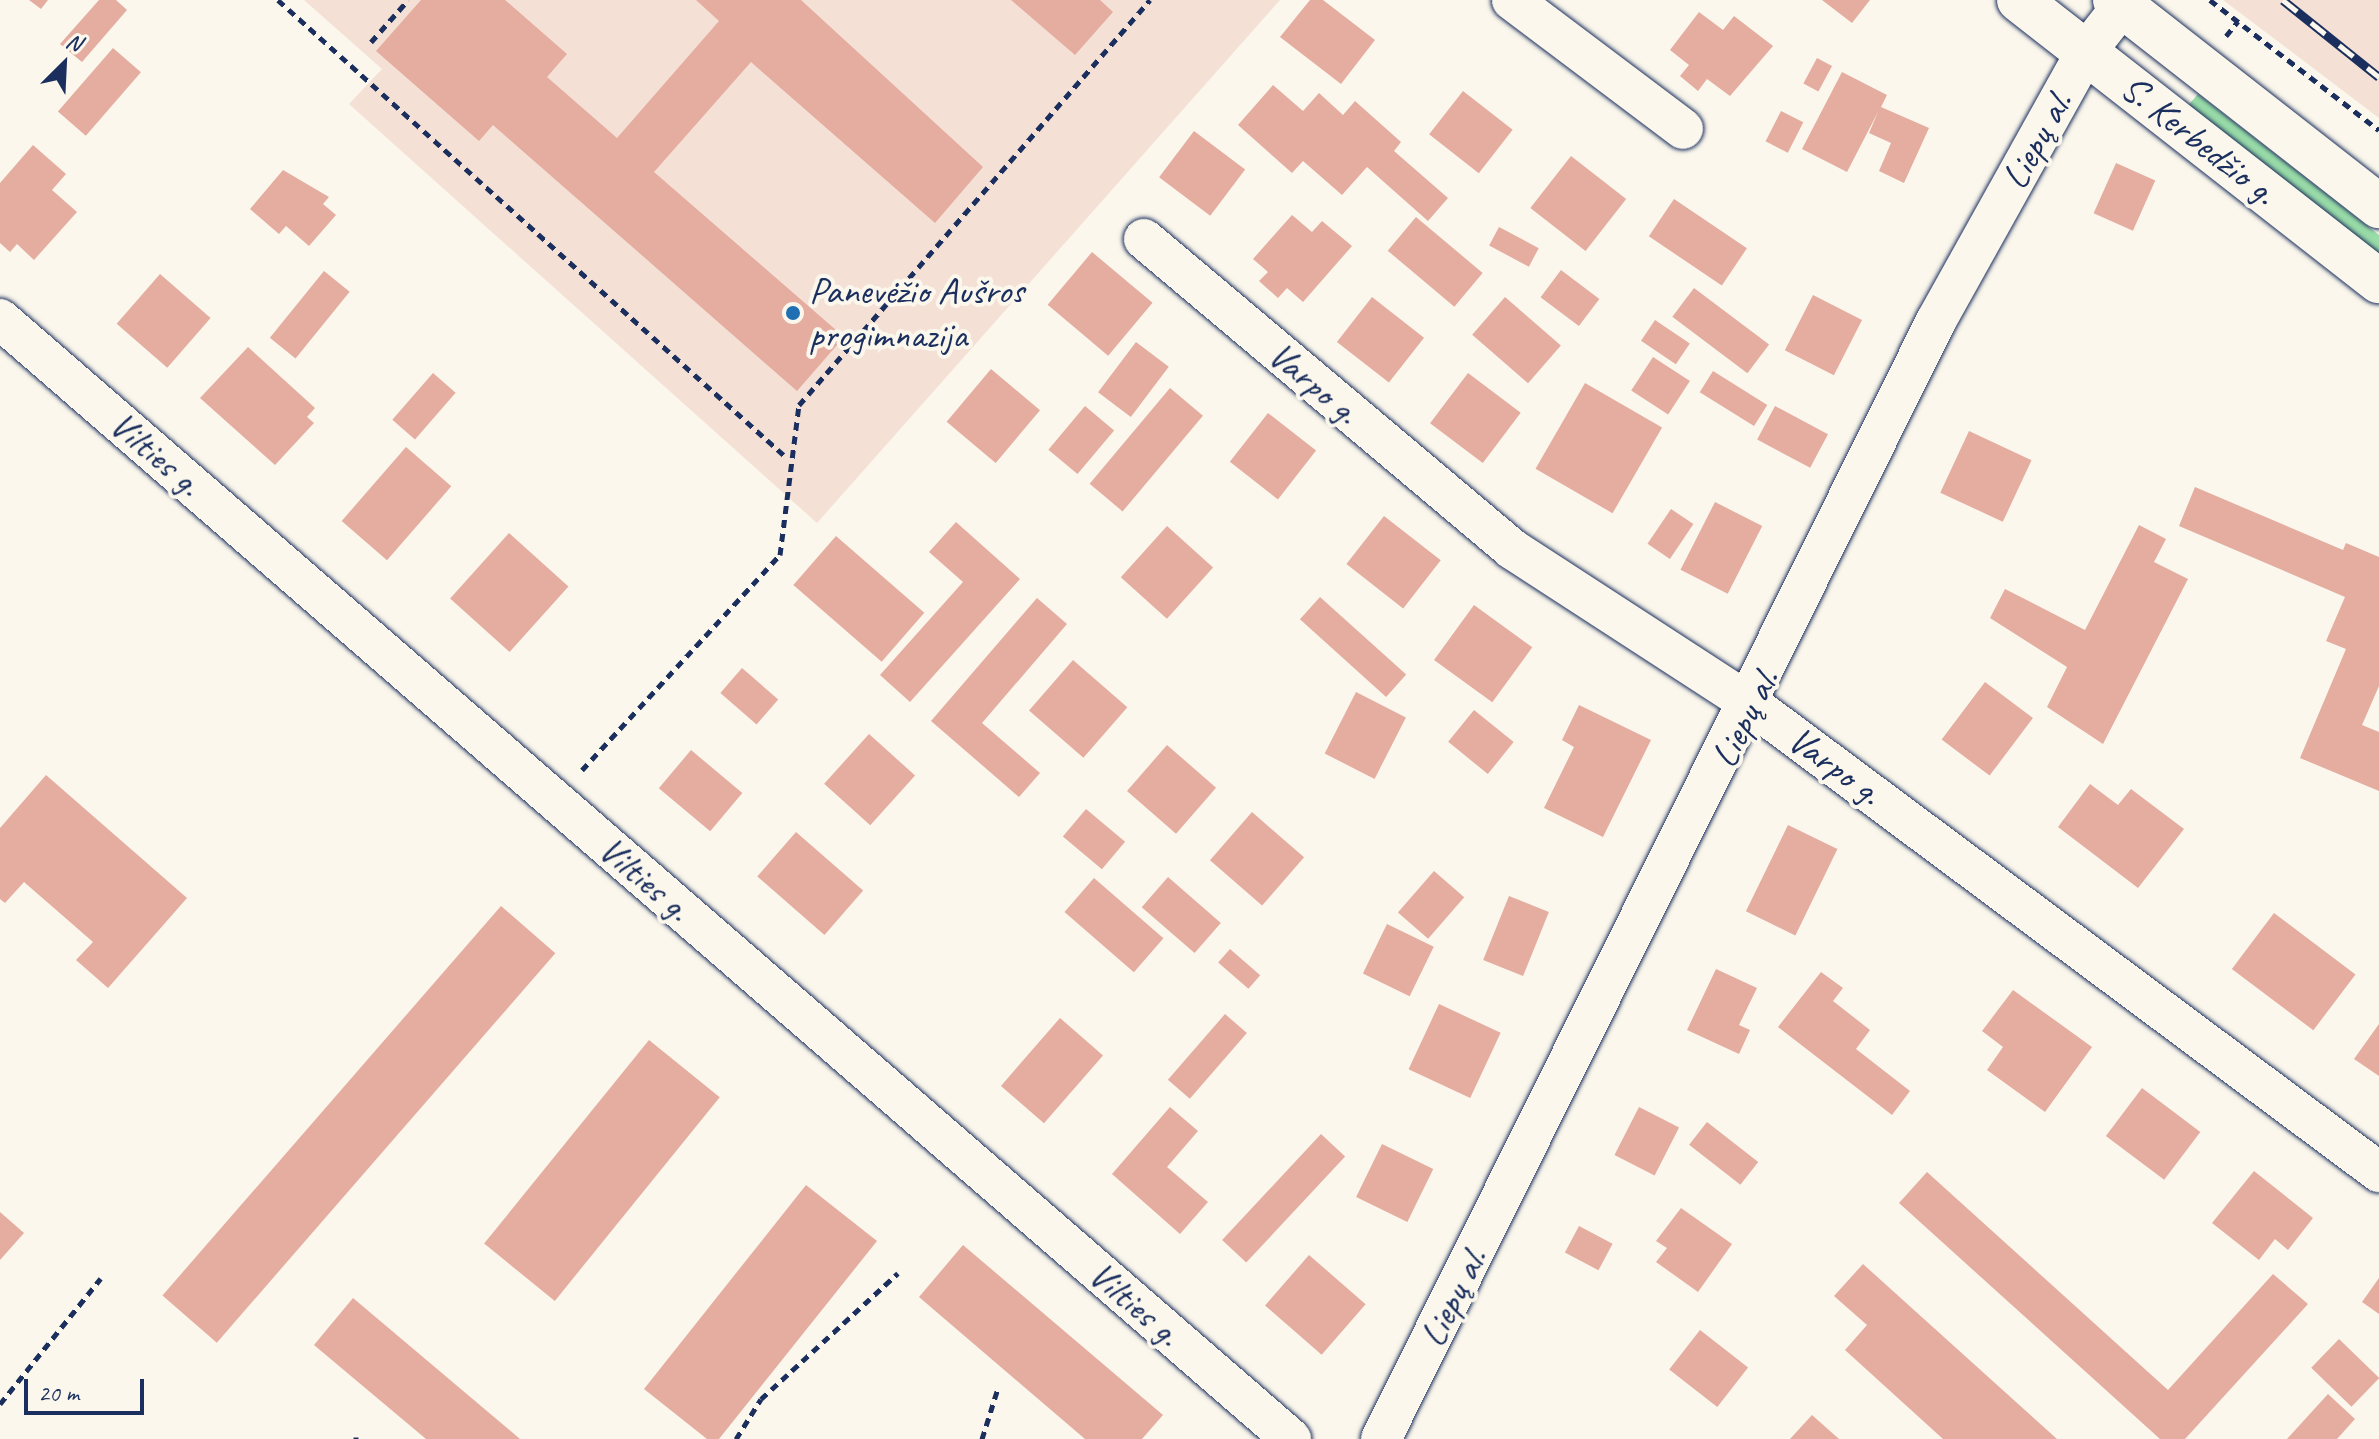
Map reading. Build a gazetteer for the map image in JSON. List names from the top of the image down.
{
  "streets": {
    "main road": ["S. Kerbedžio g."],
    "street": ["Liepų al.", "Varpo g.", "Vilties g."]
  },
  "crossings": [
    ["Liepų al.", "S. Kerbedžio g."],
    ["Liepų al.", "Varpo g."]
  ],
  "places": ["Panevėžio Aušros progimnazija"],
  "scale_bar": "20 m",
  "north": "top right"
}
